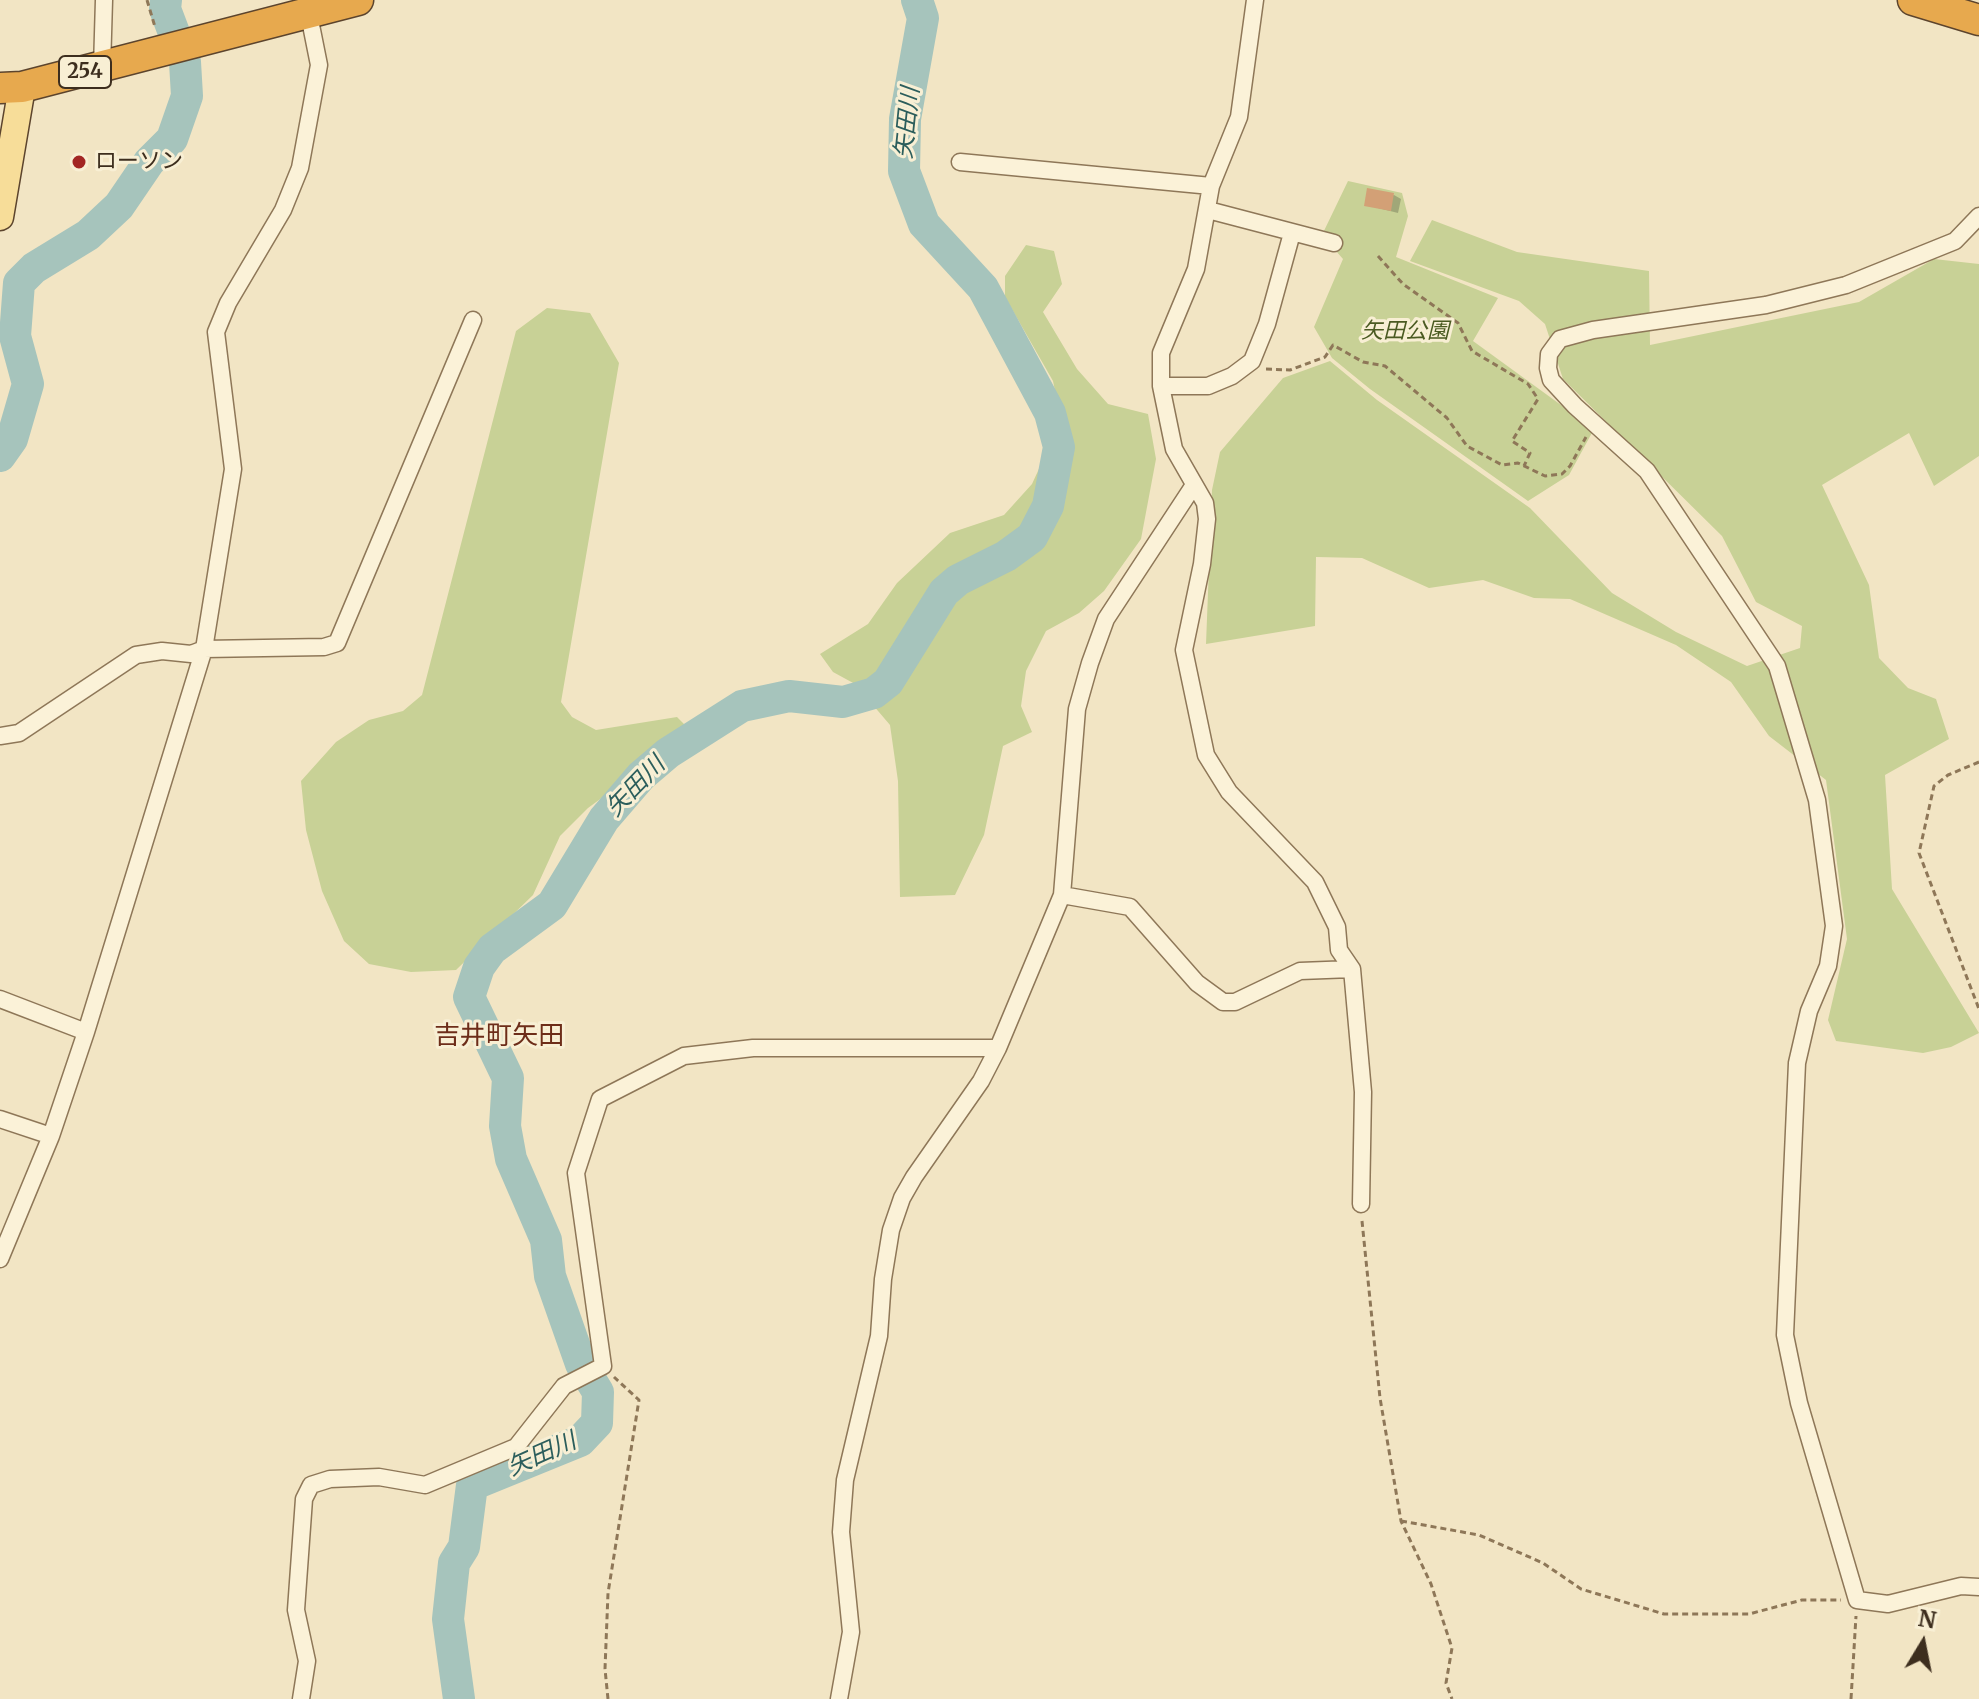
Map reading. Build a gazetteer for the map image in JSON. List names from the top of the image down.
{
  "streets": {
    "highway": ["254"]
  },
  "districts": ["吉井町矢田"],
  "water": ["矢田川"],
  "parks": ["矢田公園"],
  "places": ["ローソン"],
  "north": "top"
}
